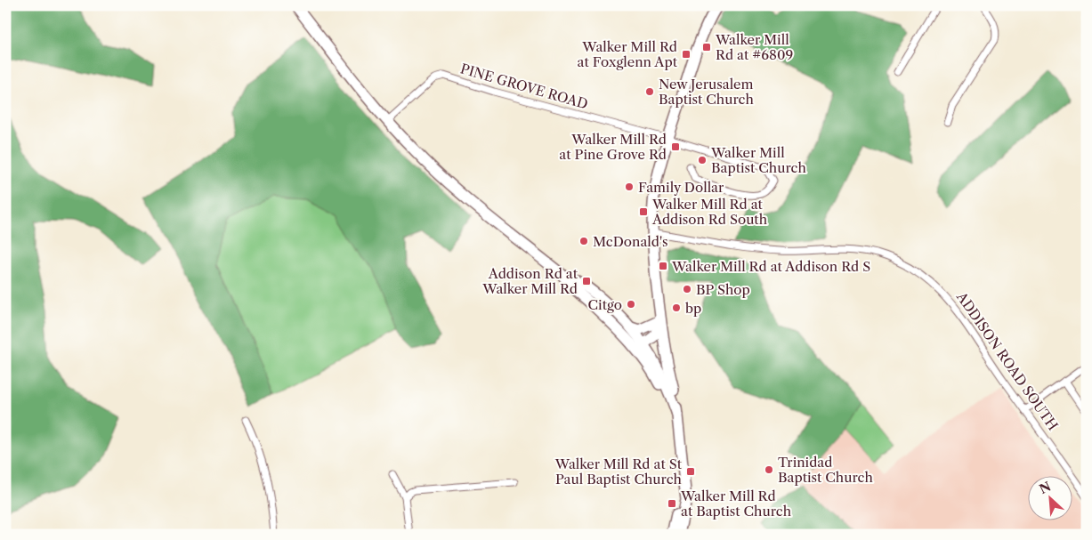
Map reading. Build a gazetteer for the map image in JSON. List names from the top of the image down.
{
  "streets": {
    "street": ["PINE GROVE ROAD", "ADDISON ROAD SOUTH"]
  },
  "places": {
    "transit": [
      "Walker Mill Rd at #6809",
      "Walker Mill Rd at Foxglenn Apt",
      "Walker Mill Rd at Pine Grove Rd",
      "Walker Mill Rd at Addison Rd South",
      "Walker Mill Rd at Addison Rd S",
      "Addison Rd at Walker Mill Rd",
      "Walker Mill Rd at St Paul Baptist Church",
      "Walker Mill Rd at Baptist Church"
    ],
    "other": [
      "New Jerusalem Baptist Church",
      "Walker Mill Baptist Church",
      "Family Dollar",
      "McDonald's",
      "BP Shop",
      "Citgo",
      "bp",
      "Trinidad Baptist Church"
    ]
  },
  "north": "top left"
}
